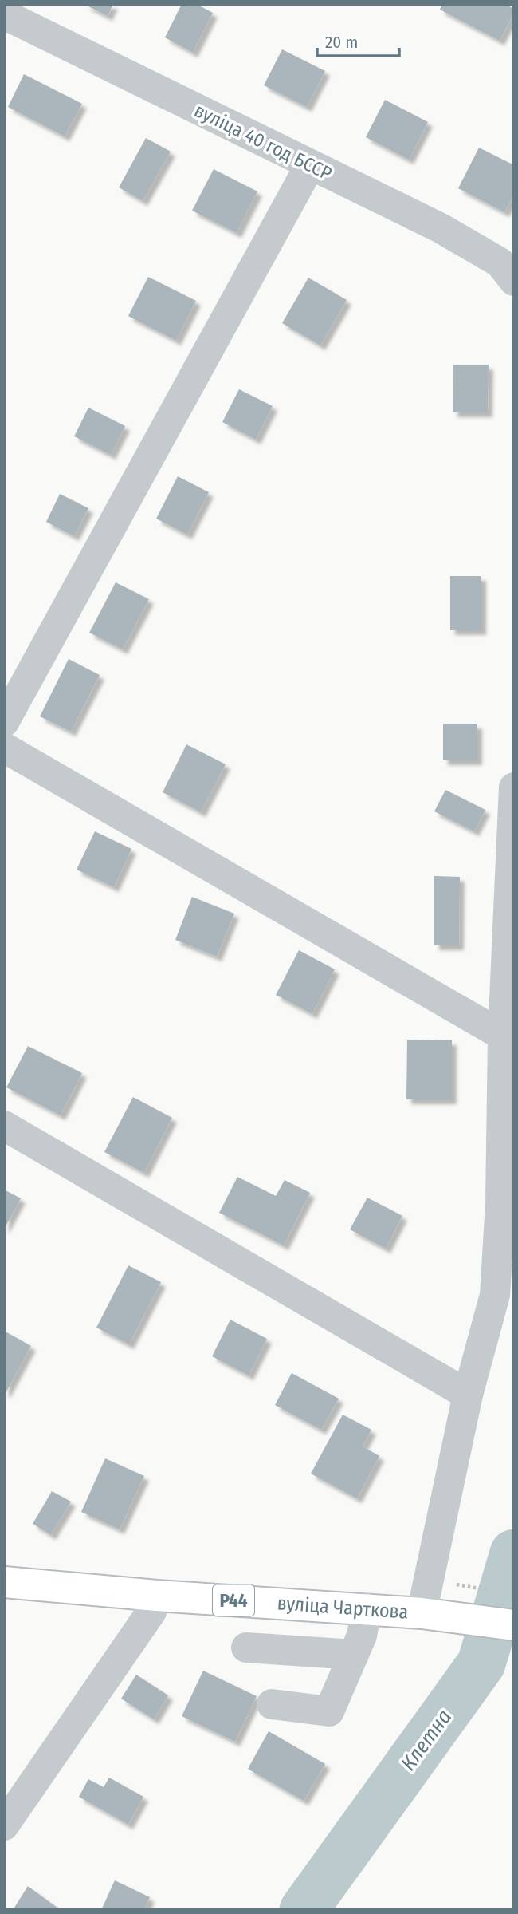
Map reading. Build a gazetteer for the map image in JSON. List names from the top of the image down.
{
  "streets": {
    "main road": ["Р44", "вуліца Чарткова"],
    "street": ["вуліца 40 год БССР"]
  },
  "water": ["Клетна"],
  "scale_bar": "20 m"
}
